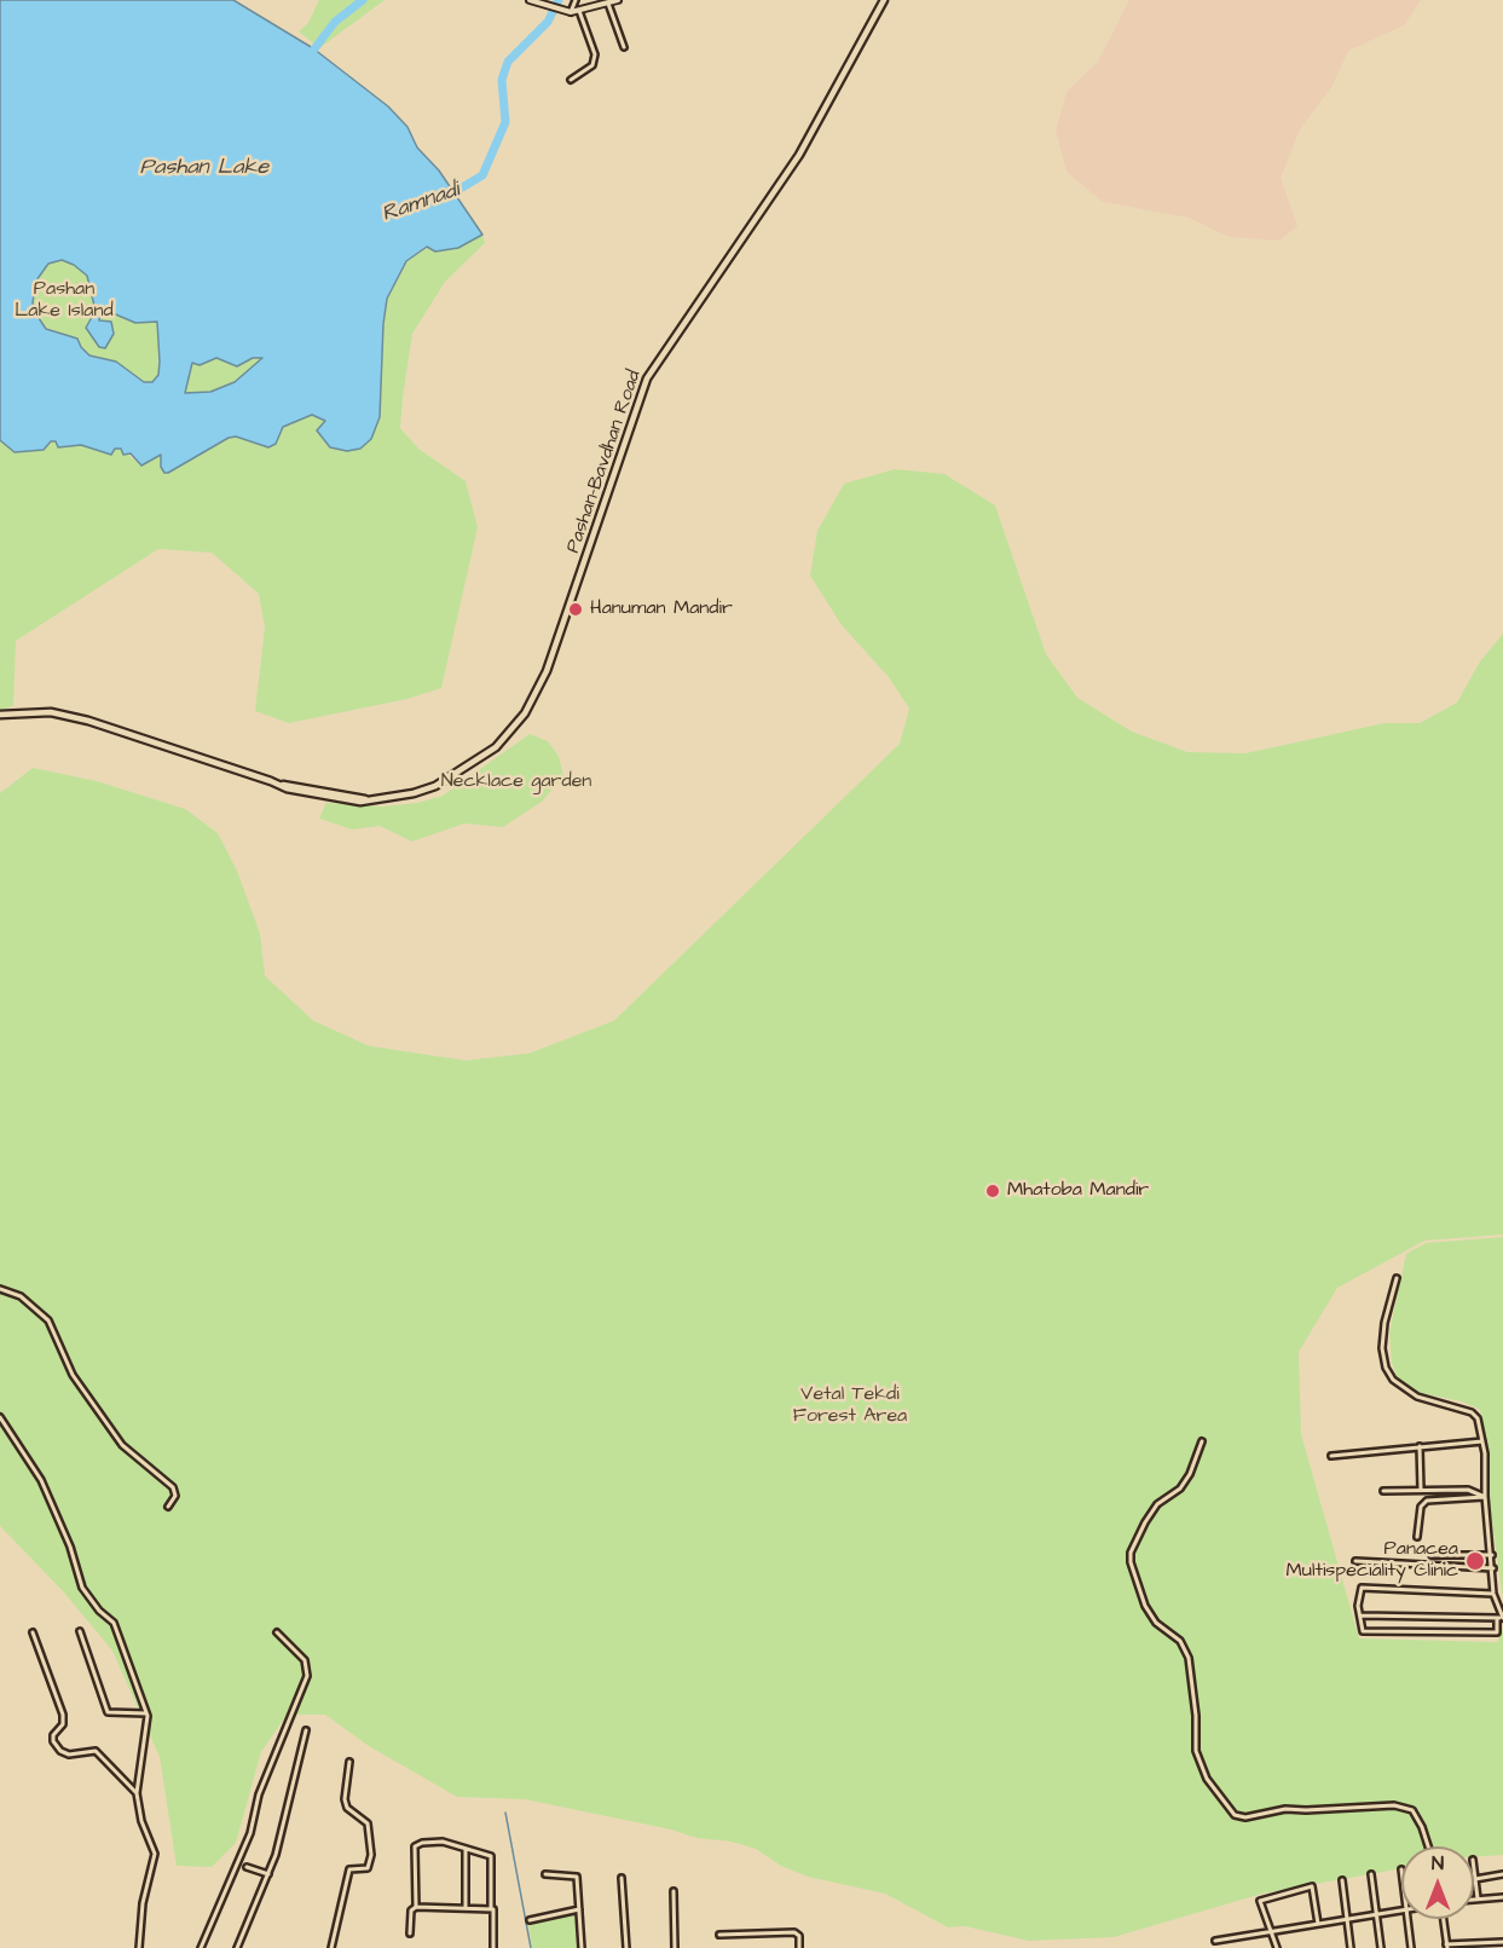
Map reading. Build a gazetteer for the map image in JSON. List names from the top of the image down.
{
  "streets": {
    "main road": ["Pashan-Bavdhan Road"]
  },
  "water": ["Pashan Lake", "Ramnadi"],
  "parks": ["Pashan Lake Island", "Necklace garden", "Vetal Tekdi Forest Area"],
  "places": ["Hanuman Mandir", "Mhatoba Mandir", "Panacea Multispeciality Clinic"],
  "north": "top"
}
